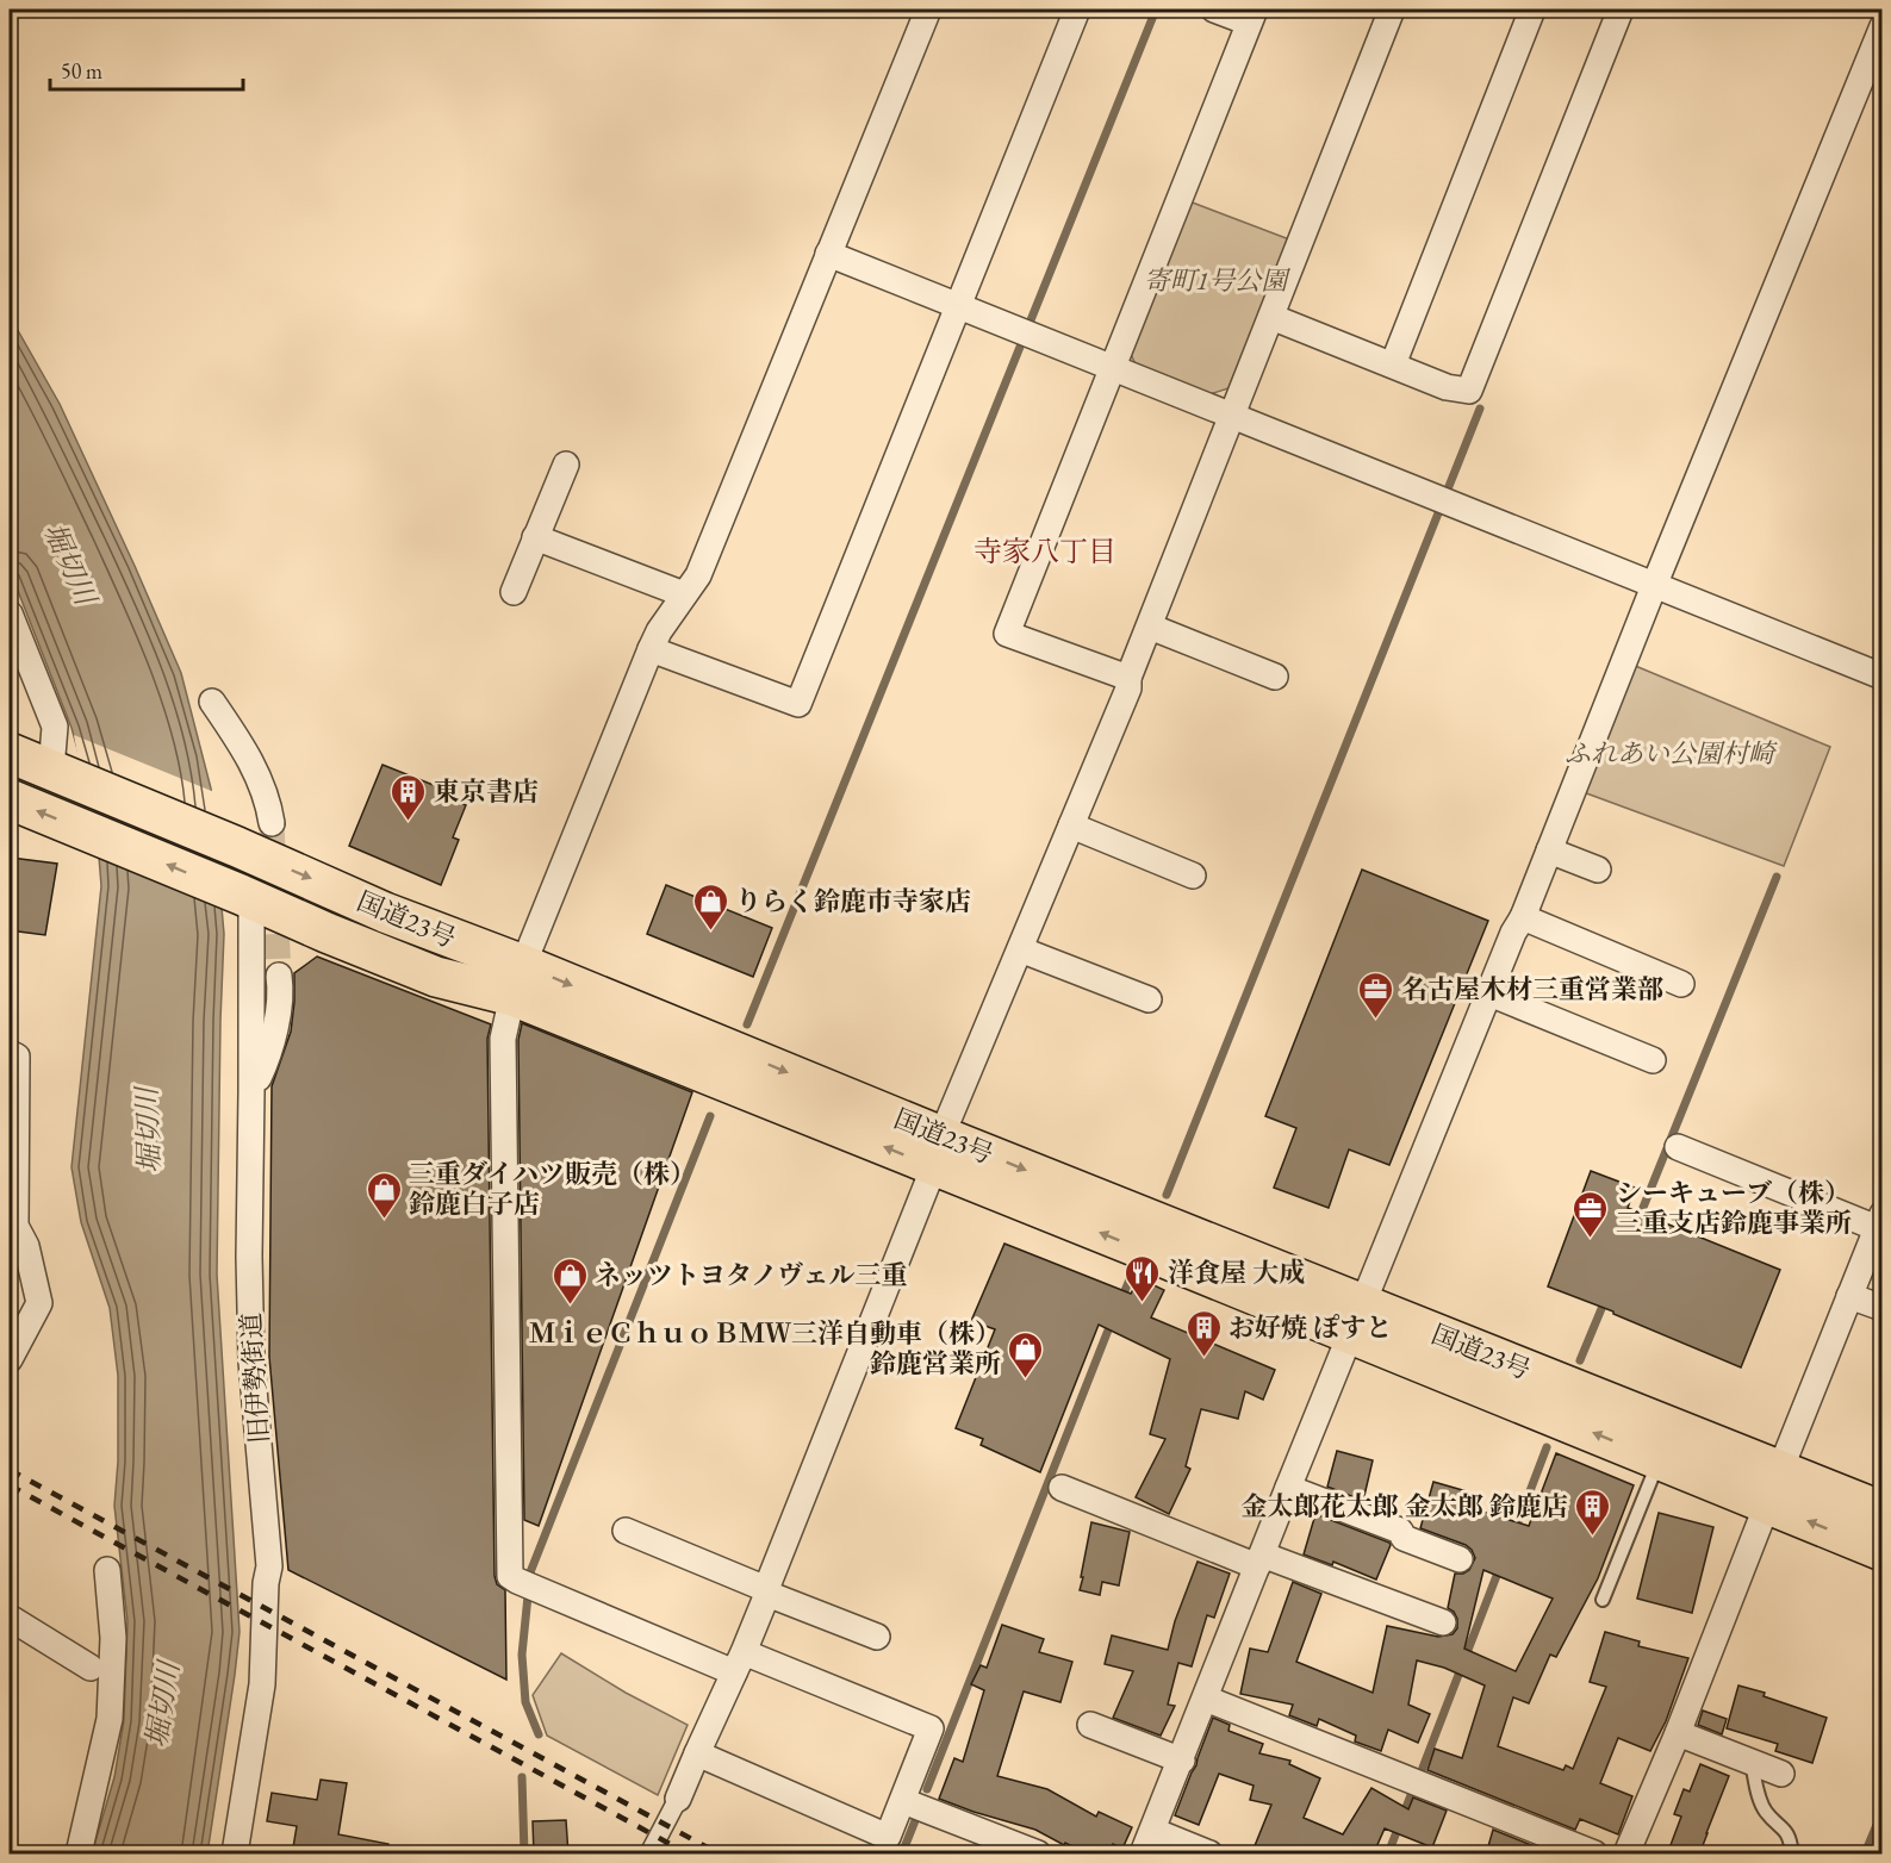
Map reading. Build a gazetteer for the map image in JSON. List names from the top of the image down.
{
  "streets": {
    "highway": ["国道23号"],
    "street": ["旧伊勢街道"]
  },
  "crossings": [
    ["国道23号", "旧伊勢街道"]
  ],
  "districts": ["寺家八丁目"],
  "water": ["堀切川"],
  "parks": ["寄町1号公園", "ふれあい公園村崎"],
  "places": {
    "building": ["東京書店", "お好焼 ぽすと", "金太郎花太郎 金太郎 鈴鹿店"],
    "shop": [
      "りらく鈴鹿市寺家店",
      "三重ダイハツ販売（株） 鈴鹿白子店",
      "ネッツトヨタノヴェル三重",
      "ＭｉｅＣｈｕｏＢＭＷ三洋自動車（株） 鈴鹿営業所"
    ],
    "office": ["名古屋木材三重営業部", "シーキューブ（株） 三重支店鈴鹿事業所"],
    "restaurant": ["洋食屋 大成"]
  },
  "scale_bar": "50 m"
}
